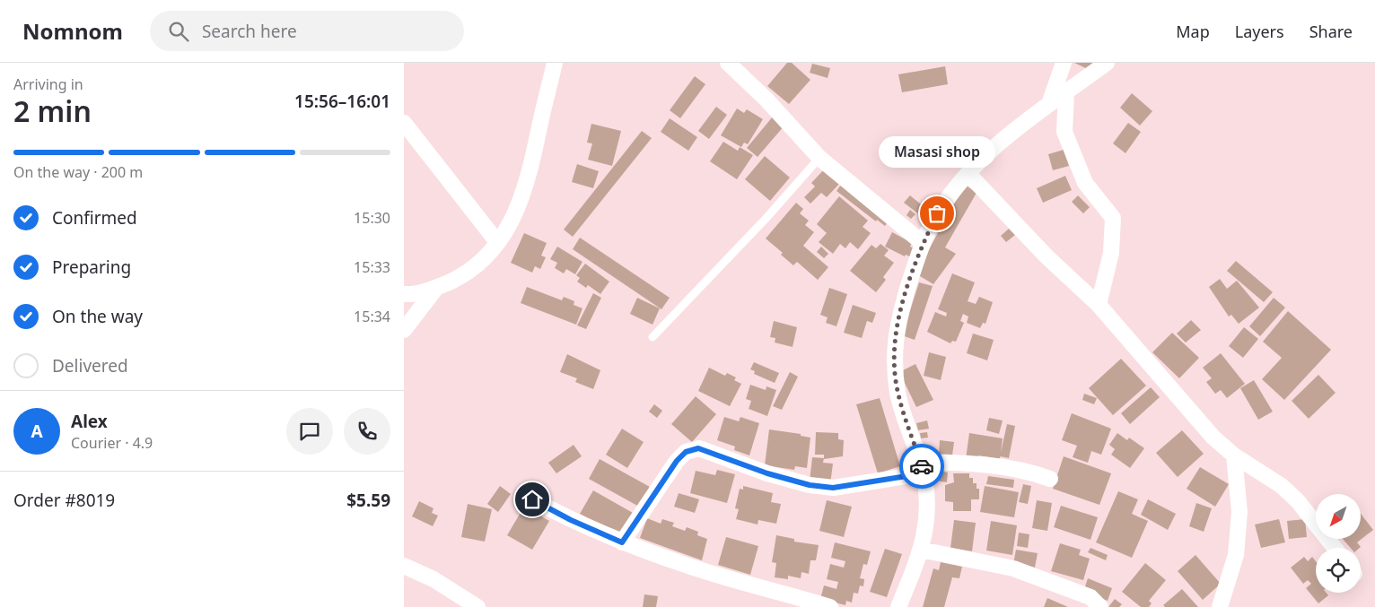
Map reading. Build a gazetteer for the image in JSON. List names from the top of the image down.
{
  "places": ["Masasi shop"],
  "north": "bottom left",
  "page": {
    "header": "Nomnom",
    "search": "Search here",
    "nav": ["Map", "Layers", "Share"],
    "heading": ["2 min", "Arriving in", "15:56–16:01"],
    "panel": [
      "Alex",
      "Courier · 4.9",
      "Order #8019",
      "$5.59"
    ],
    "bubble": "Masasi shop",
    "bar": "On the way · 200 m",
    "list": [
      ["Confirmed", "15:30"],
      ["Preparing", "15:33"],
      ["On the way", "15:34"],
      "Delivered"
    ],
    "round": "A"
  }
}
